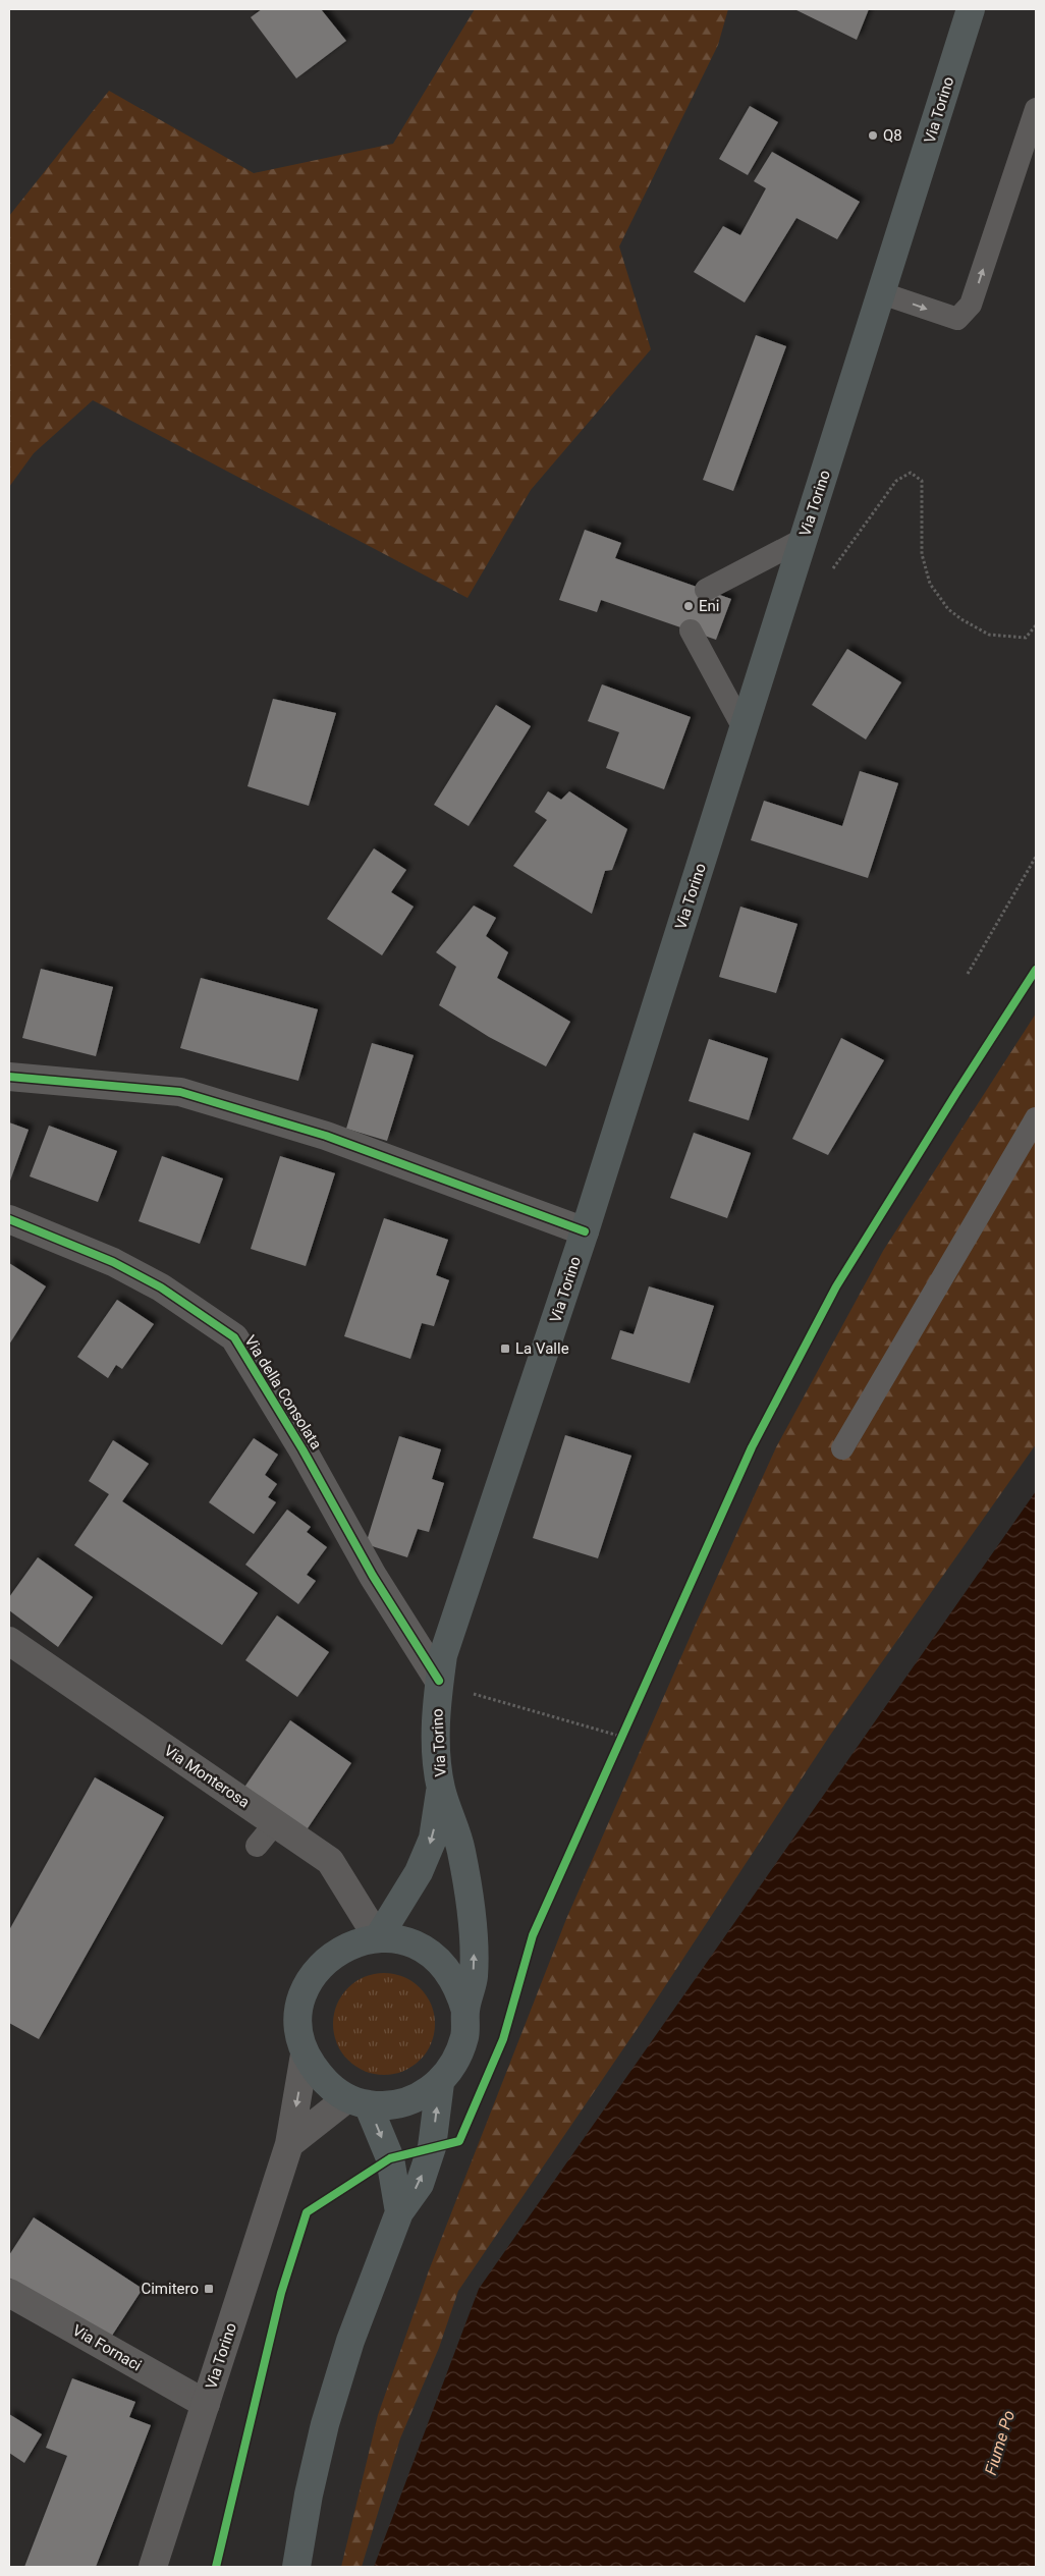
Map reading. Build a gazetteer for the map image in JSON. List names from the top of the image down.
{
  "streets": {
    "main road": ["Via Torino"],
    "street": ["Via della Consolata", "Via Monterosa", "Via Fornaci"]
  },
  "crossings": [
    ["Via Torino", "Via della Consolata"],
    ["Via Torino", "Via Monterosa"],
    ["Via Torino", "Via Fornaci"]
  ],
  "water": ["Fiume Po"],
  "places": {
    "other": ["Q8", "Eni"],
    "transit": ["La Valle", "Cimitero"]
  }
}
